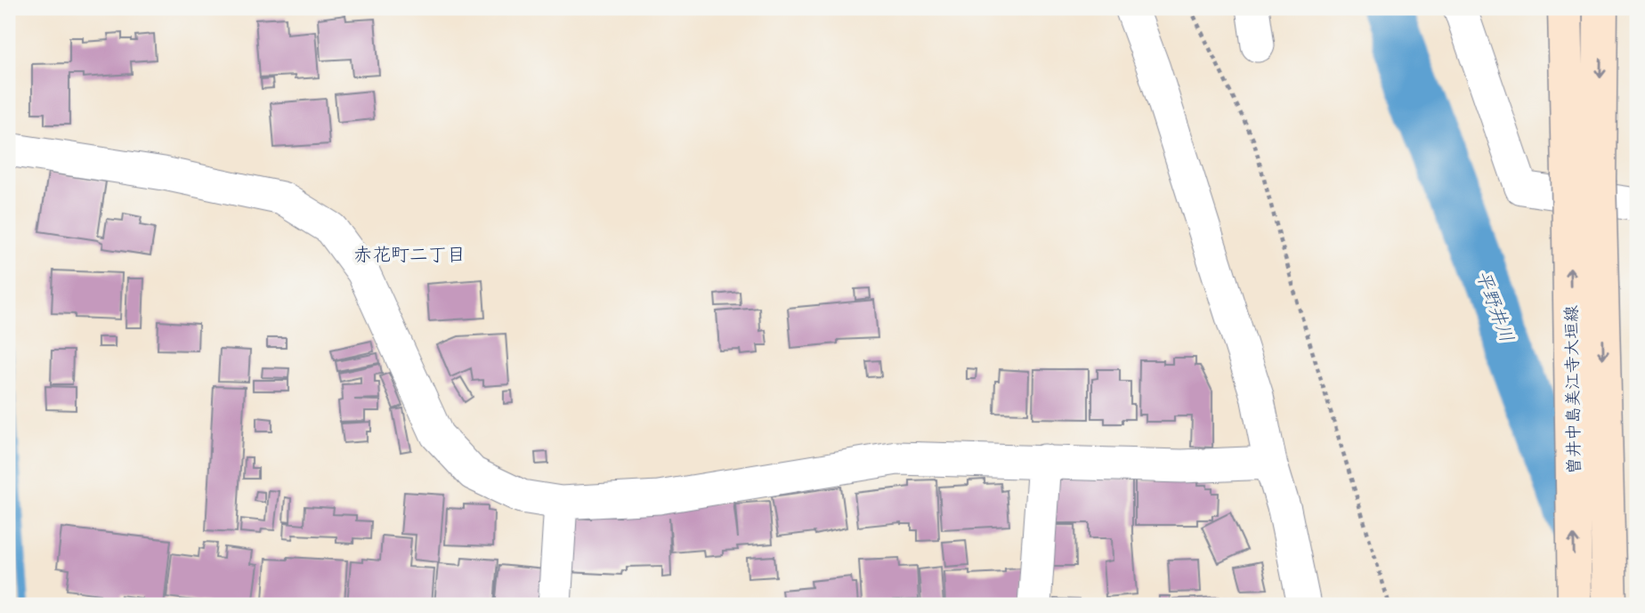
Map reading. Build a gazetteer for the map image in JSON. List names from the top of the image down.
{
  "streets": {
    "main road": ["曽井中島美江寺大垣線"]
  },
  "districts": ["赤花町二丁目"],
  "water": ["平野井川"]
}
